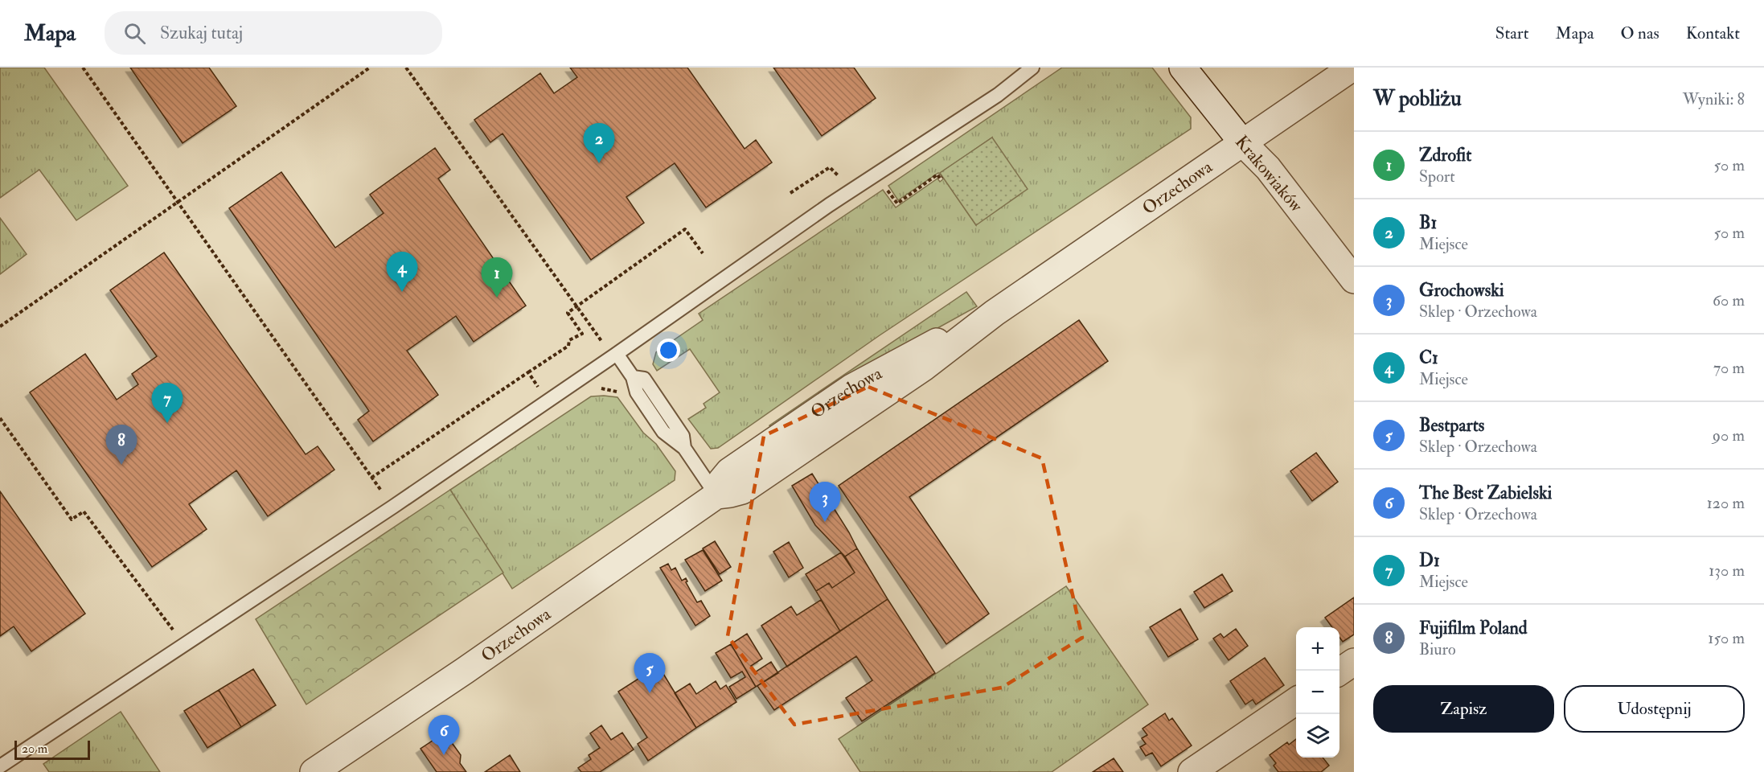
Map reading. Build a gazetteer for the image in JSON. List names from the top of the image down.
{
  "streets": {
    "street": ["Krakowiaków", "Orzechowa"]
  },
  "crossings": [
    ["Krakowiaków", "Orzechowa"]
  ],
  "scale_bar": "20 m",
  "page": {
    "header": "Mapa",
    "search": "Szukaj tutaj",
    "nav": [
      "Start",
      "Mapa",
      "O nas",
      "Kontakt"
    ],
    "heading": ["W pobliżu", "Wyniki: 8"],
    "pins": [
      "2",
      "4",
      "1",
      "7",
      "8",
      "3",
      "5",
      "6"
    ],
    "list": [
      {
        "mark": "1",
        "name": "Zdrofit",
        "note": "Sport",
        "value": "50 m"
      },
      {
        "mark": "2",
        "name": "B1",
        "note": "Miejsce",
        "value": "50 m"
      },
      {
        "mark": "3",
        "name": "Grochowski",
        "note": "Sklep · Orzechowa",
        "value": "60 m"
      },
      {
        "mark": "4",
        "name": "C1",
        "note": "Miejsce",
        "value": "70 m"
      },
      {
        "mark": "5",
        "name": "Bestparts",
        "note": "Sklep · Orzechowa",
        "value": "90 m"
      },
      {
        "mark": "6",
        "name": "The Best Zabielski",
        "note": "Sklep · Orzechowa",
        "value": "120 m"
      },
      {
        "mark": "7",
        "name": "D1",
        "note": "Miejsce",
        "value": "130 m"
      },
      {
        "mark": "8",
        "name": "Fujifilm Poland",
        "note": "Biuro",
        "value": "150 m"
      }
    ],
    "map_buttons": ["+", "−"],
    "buttons": ["Zapisz", "Udostępnij"],
    "scale": "20 m"
  }
}
